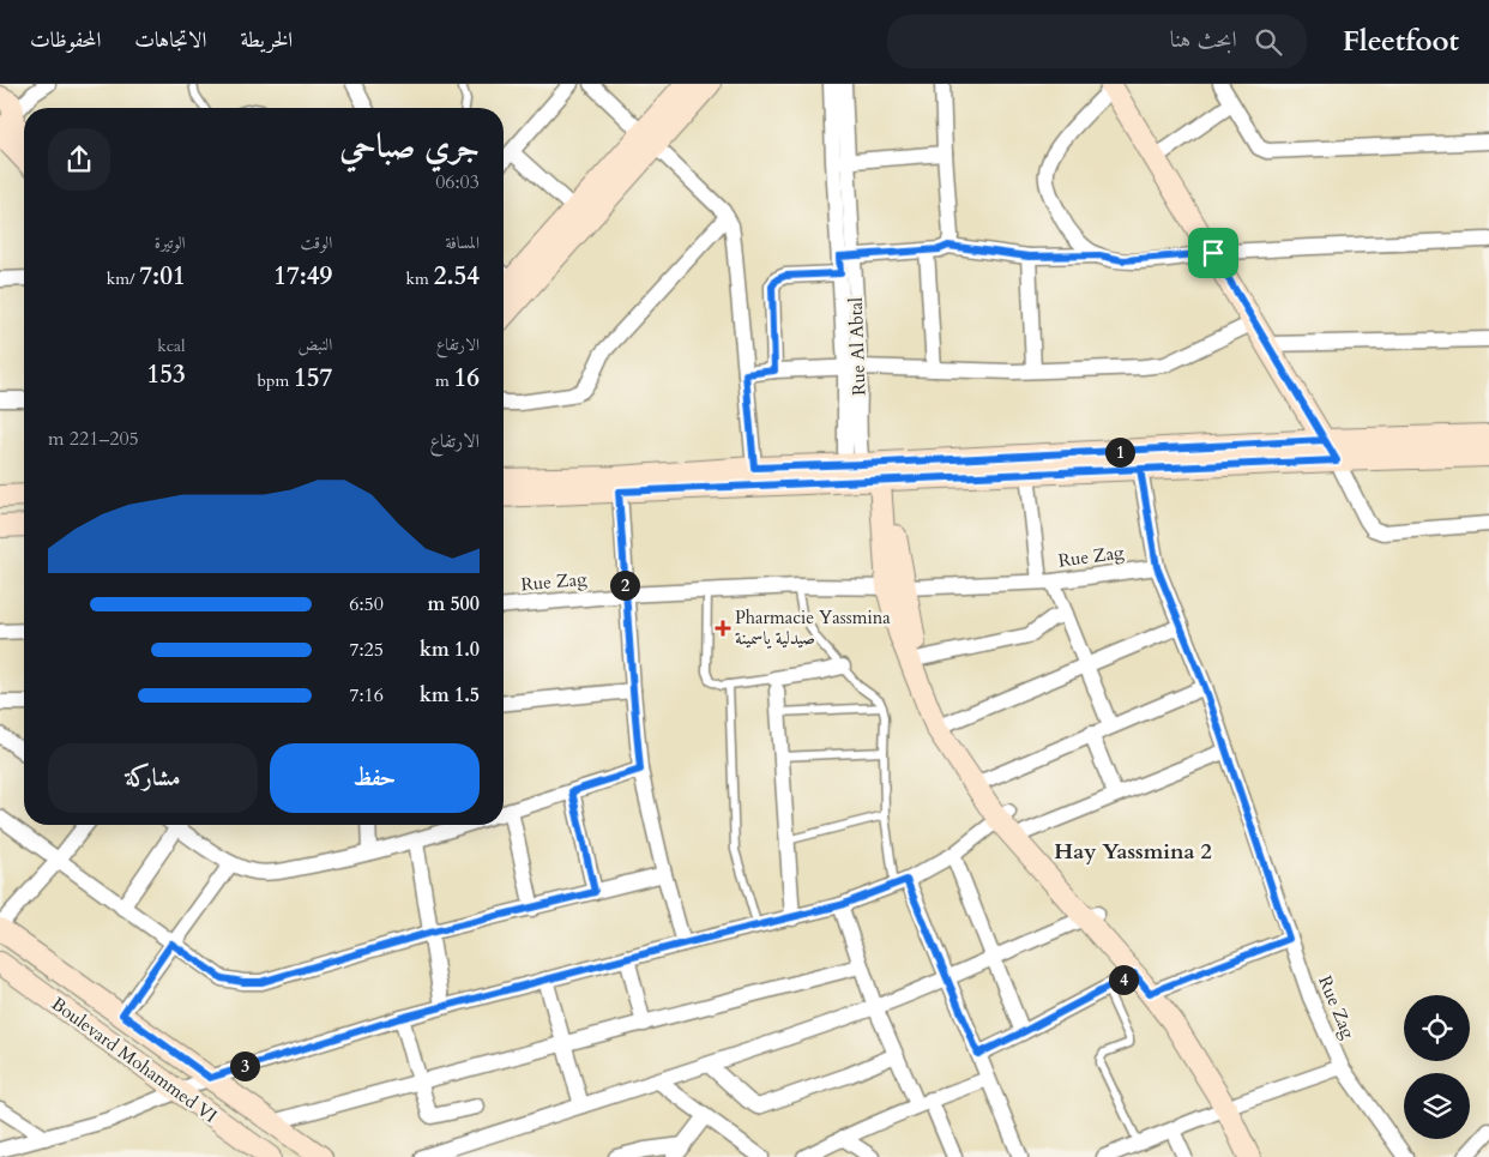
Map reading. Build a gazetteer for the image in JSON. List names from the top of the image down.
{
  "streets": {
    "street": ["Rue Al Abtal", "Rue Zag", "Boulevard Mohammed VI"]
  },
  "districts": ["Hay Yassmina 2"],
  "places": {
    "health": ["Pharmacie Yassmina صيدلية ياسمينة"]
  },
  "page": {
    "header": "Fleetfoot",
    "search": "ابحث هنا",
    "nav": ["الخريطة", "الاتجاهات", "المحفوظات"],
    "heading": ["جري صباحي", "06:03"],
    "stats": [
      ["المسافة", "2.54 km"],
      ["الوقت", "17:49"],
      ["الوتيرة", "7:01 /km"],
      ["الارتفاع", "16 m"],
      ["النبض", "157 bpm"],
      ["kcal", "153"]
    ],
    "chart": ["الارتفاع", "205–221 m"],
    "pins": [
      "1",
      "2",
      "4",
      "3"
    ],
    "list": [
      {
        "name": "500 m",
        "note": "6:50"
      },
      {
        "name": "1.0 km",
        "note": "7:25"
      },
      {
        "name": "1.5 km",
        "note": "7:16"
      }
    ],
    "buttons": ["حفظ", "مشاركة"]
  }
}
